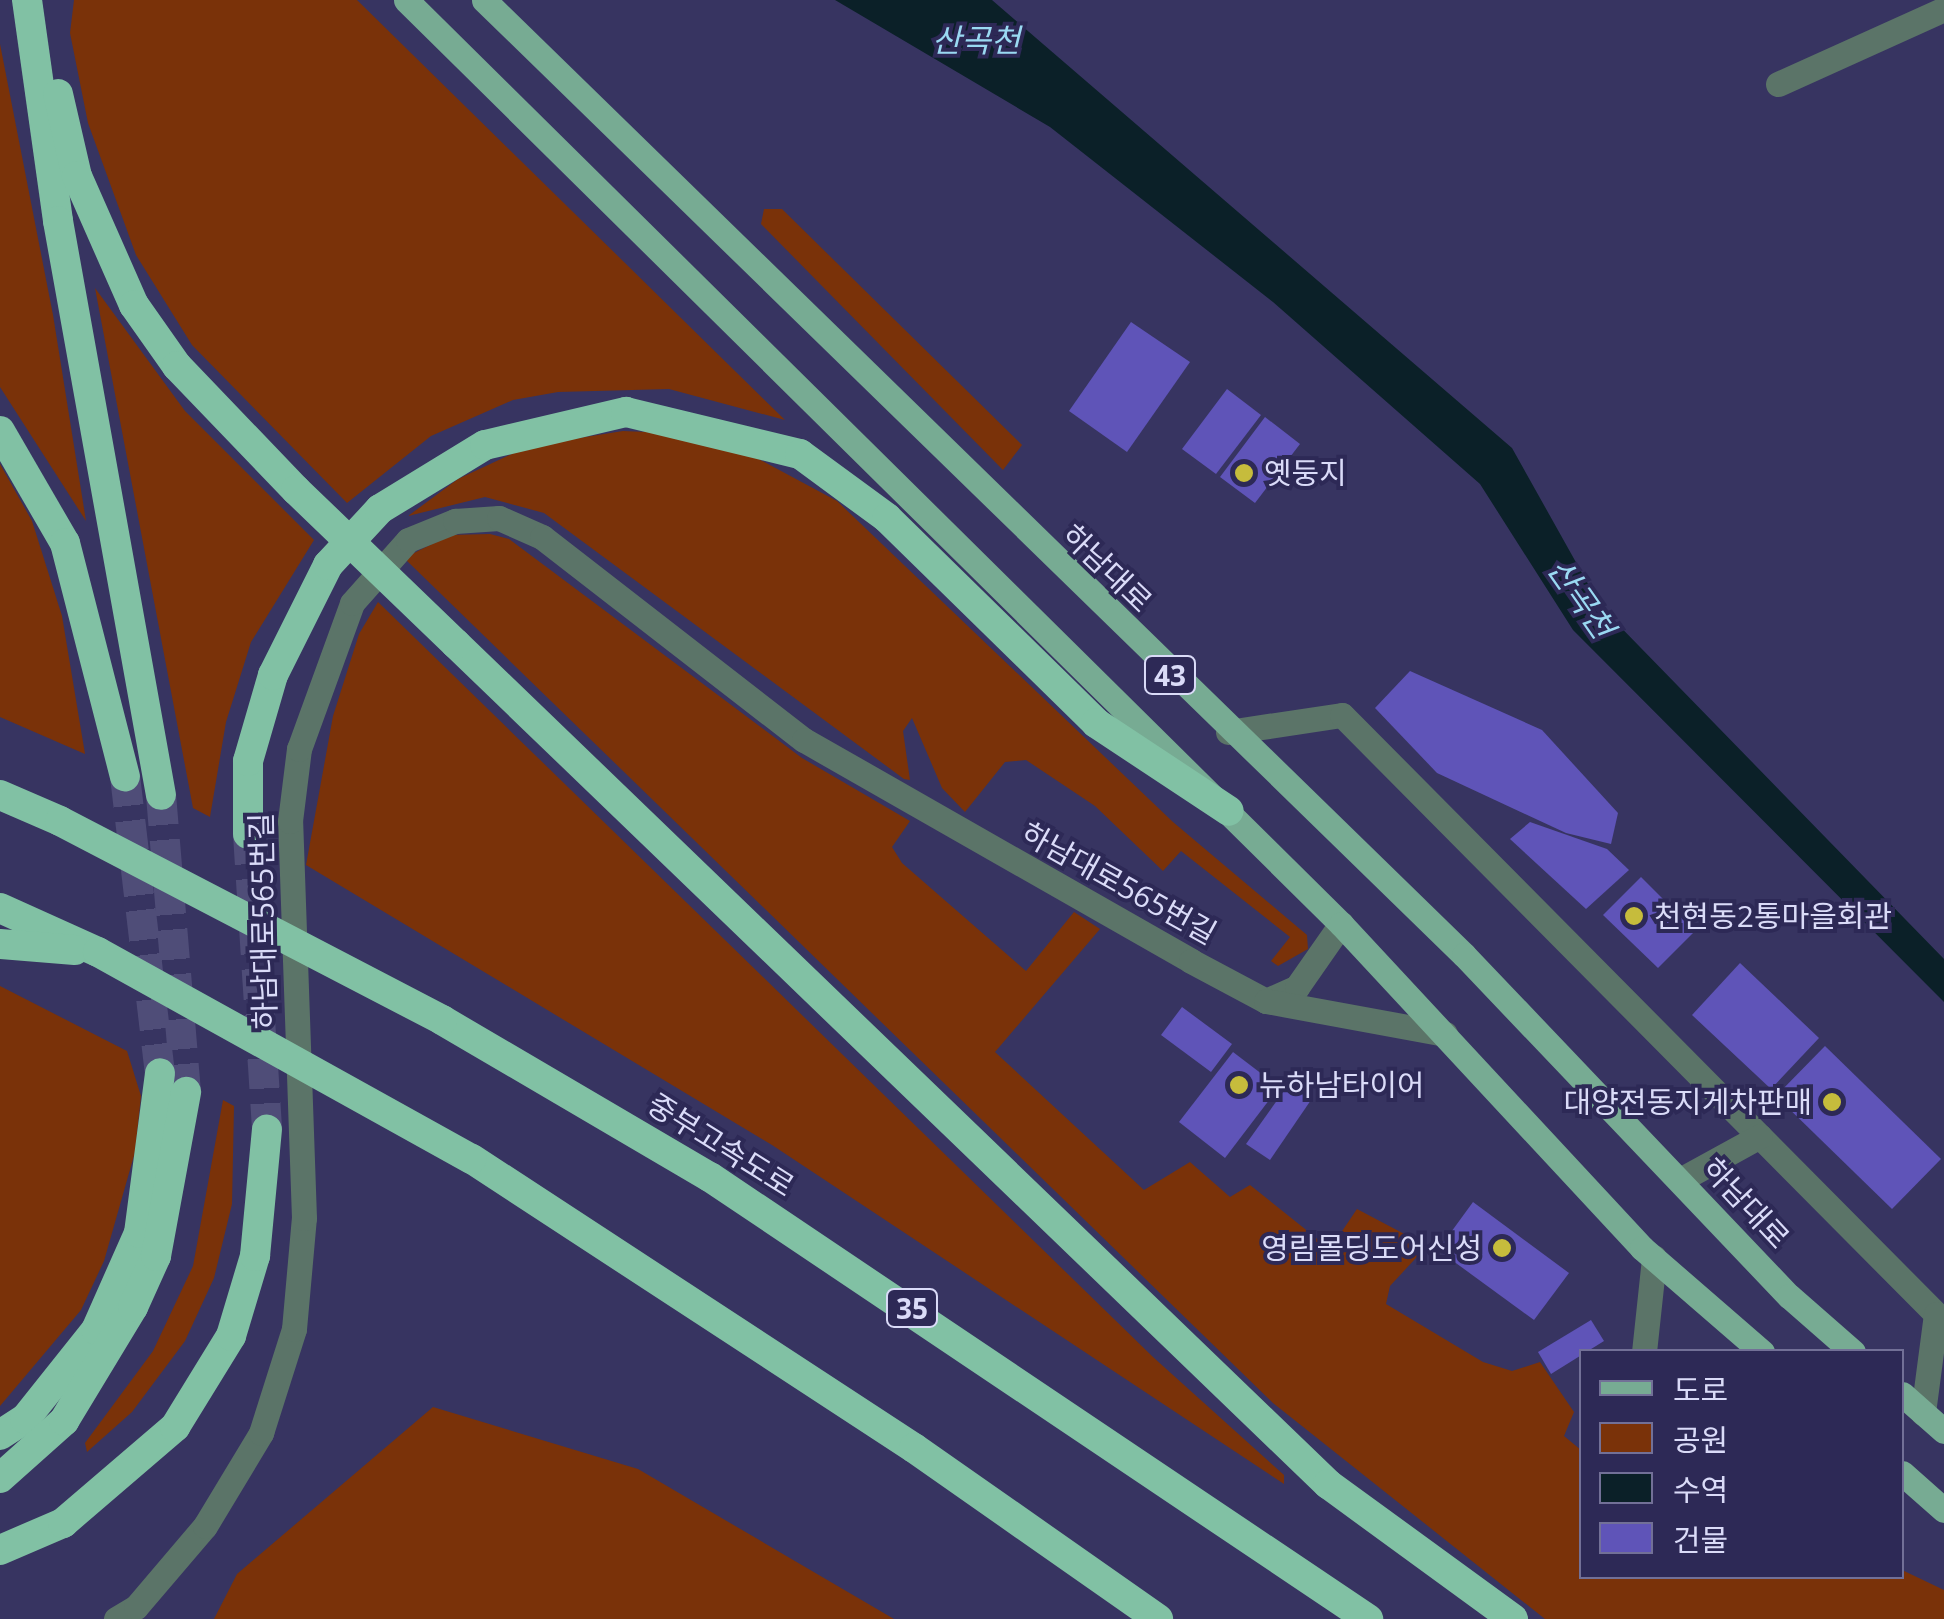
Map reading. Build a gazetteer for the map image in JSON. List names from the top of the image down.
{
  "streets": {
    "highway": ["중부고속도로", "35"],
    "main road": ["하남대로", "43"],
    "street": ["하남대로565번길"]
  },
  "crossings": [
    ["43", "하남대로565번길"]
  ],
  "water": ["산곡천"],
  "places": [
    "옛둥지",
    "천현동2통마을회관",
    "뉴하남타이어",
    "대양전동지게차판매",
    "영림몰딩도어신성"
  ],
  "legend": [
    "도로",
    "공원",
    "수역",
    "건물"
  ]
}
